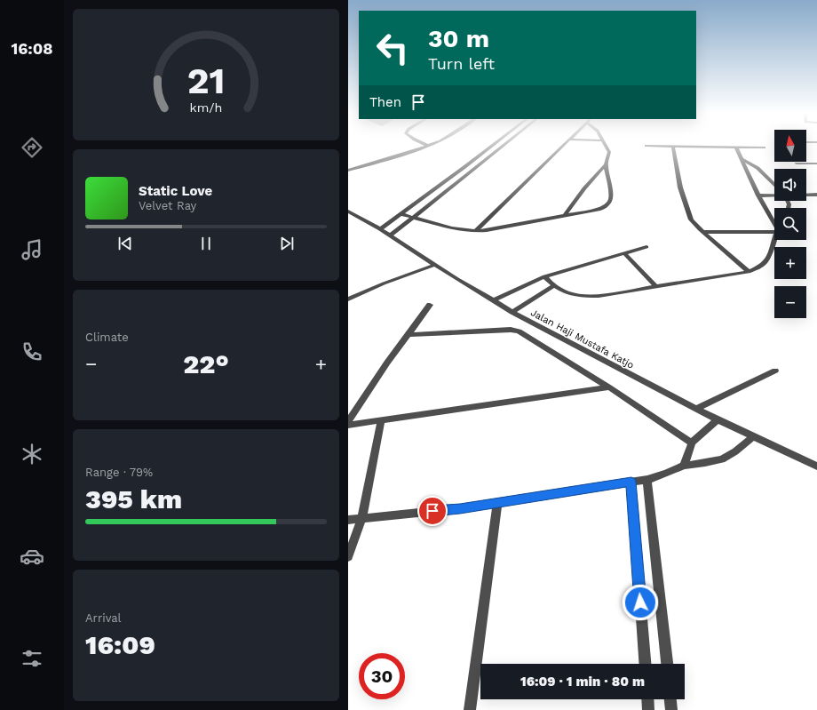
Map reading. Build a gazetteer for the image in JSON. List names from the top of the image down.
{
  "streets": {
    "street": ["Jalan Haji Mustafa Katjo"]
  },
  "north": "top",
  "page": {
    "tabs": "16:08",
    "turn": ["30 m", "Turn left"],
    "then": "Then",
    "map_buttons": ["+", "−"],
    "song": ["Static Love", "Velvet Ray"],
    "tile": [
      "Climate",
      ["Range · 79%", "395 km"],
      ["Arrival", "16:09"]
    ],
    "heat": ["−", "22°", "+"],
    "limit": "30",
    "trip": "16:09 · 1 min · 80 m",
    "gauge": ["21", "km/h"]
  }
}
